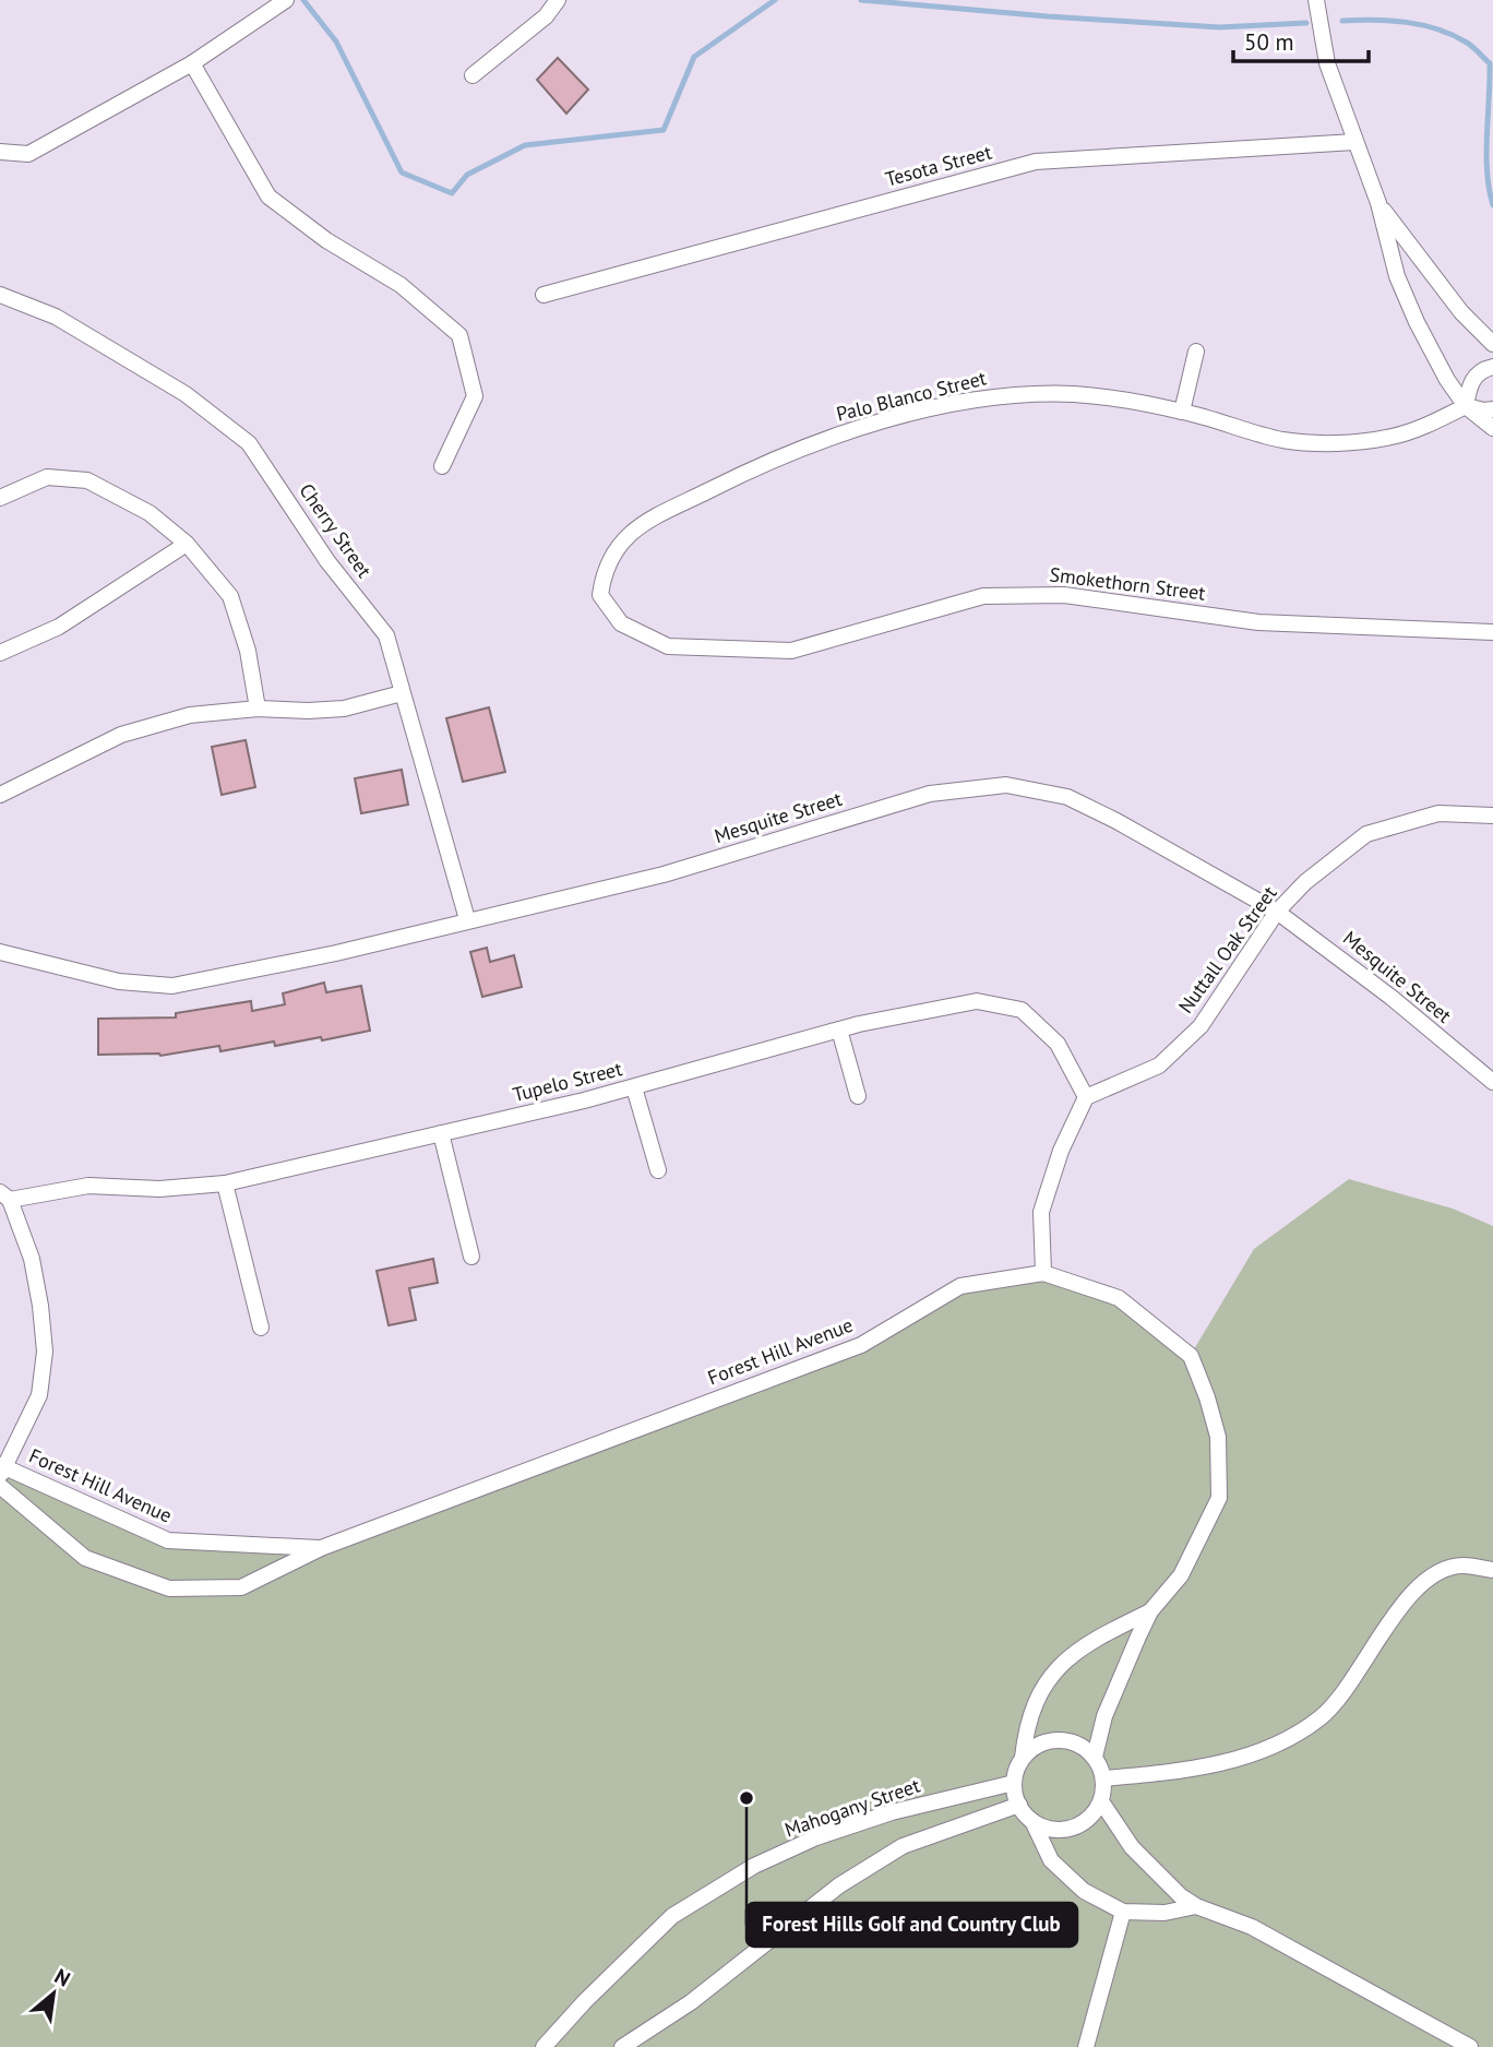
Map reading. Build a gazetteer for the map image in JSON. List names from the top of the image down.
{
  "streets": {
    "street": [
      "Tesota Street",
      "Palo Blanco Street",
      "Cherry Street",
      "Smokethorn Street",
      "Mesquite Street",
      "Nuttall Oak Street",
      "Tupelo Street",
      "Forest Hill Avenue",
      "Mahogany Street"
    ]
  },
  "crossings": [
    ["Palo Blanco Street", "Smokethorn Street"],
    ["Cherry Street", "Mesquite Street"],
    ["Mesquite Street", "Nuttall Oak Street"],
    ["Nuttall Oak Street", "Tupelo Street"],
    ["Forest Hill Avenue", "Mahogany Street"]
  ],
  "places": ["Forest Hills Golf and Country Club"],
  "scale_bar": "50 m",
  "north": "top right"
}
